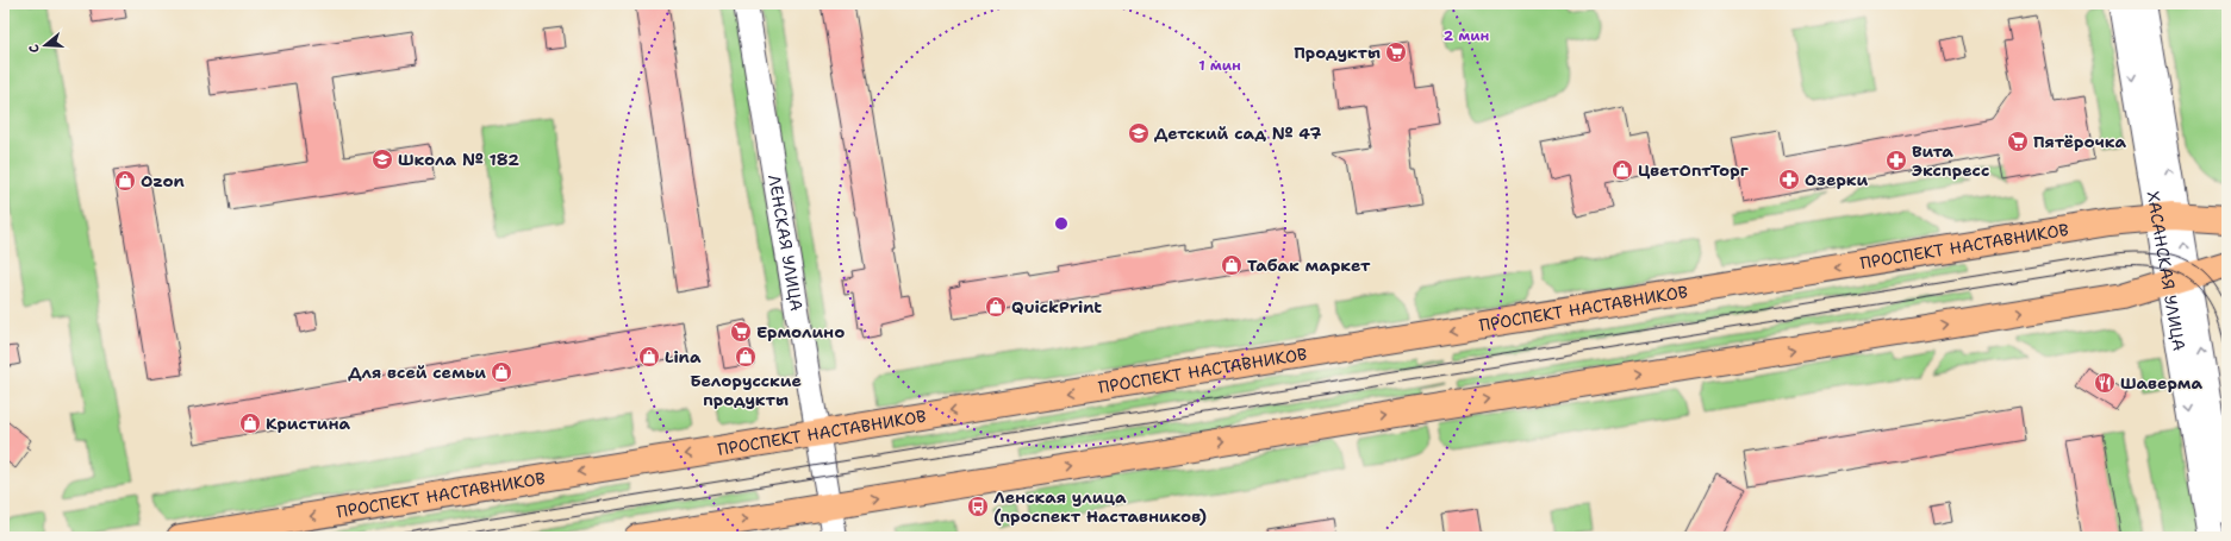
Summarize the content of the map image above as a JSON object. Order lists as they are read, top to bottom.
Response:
{
  "streets": {
    "main road": ["ПРОСПЕКТ НАСТАВНИКОВ"],
    "street": ["ЛЕНСКАЯ УЛИЦА", "ХАСАНСКАЯ УЛИЦА"]
  },
  "crossings": [
    ["ЛЕНСКАЯ УЛИЦА", "ПРОСПЕКТ НАСТАВНИКОВ"],
    ["ПРОСПЕКТ НАСТАВНИКОВ", "ХАСАНСКАЯ УЛИЦА"]
  ],
  "places": {
    "supermarket": ["Продукты", "Пятёрочка", "Ермолино"],
    "school or university": ["Детский сад № 47", "Школа № 182"],
    "pharmacy": ["Вита Экспресс", "Озерки"],
    "shop": [
      "ЦветОптТорг",
      "Ozon",
      "Табак маркет",
      "QuickPrint",
      "Lina",
      "Белорусские продукты",
      "Для всей семьи",
      "Кристина"
    ],
    "restaurant": ["Шаверма"],
    "bus stop": ["Ленская улица (проспект Наставников)"]
  },
  "north": "left",
  "rings": ["2 мин", "1 мин"]
}
